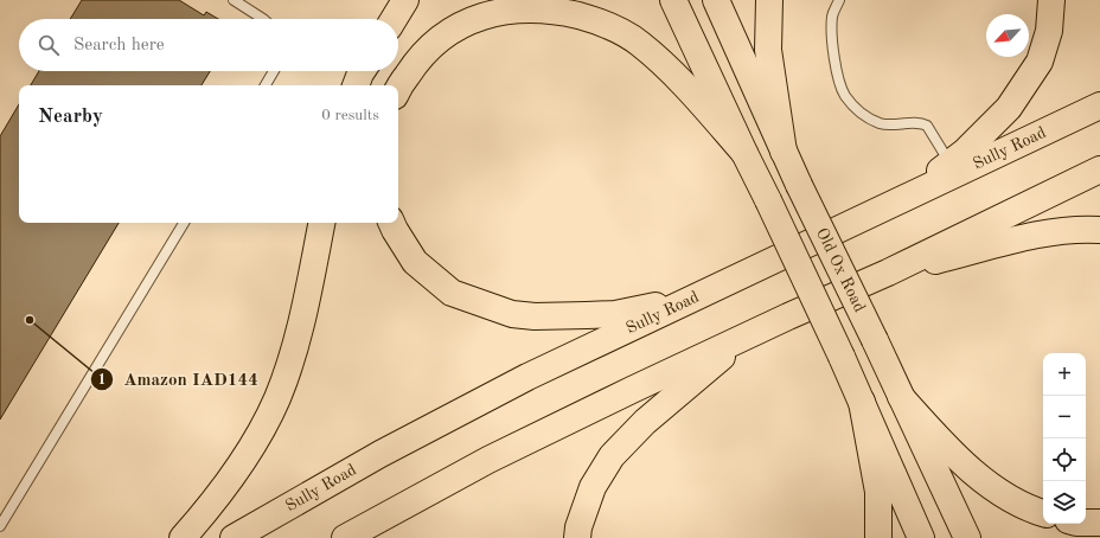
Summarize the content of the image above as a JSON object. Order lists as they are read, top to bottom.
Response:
{
  "streets": {
    "main road": ["Sully Road", "Old Ox Road"]
  },
  "places": ["Amazon IAD144"],
  "north": "bottom left",
  "page": {
    "search": "Search here",
    "heading": ["Nearby", "0 results"],
    "map_buttons": ["+", "−"]
  }
}
